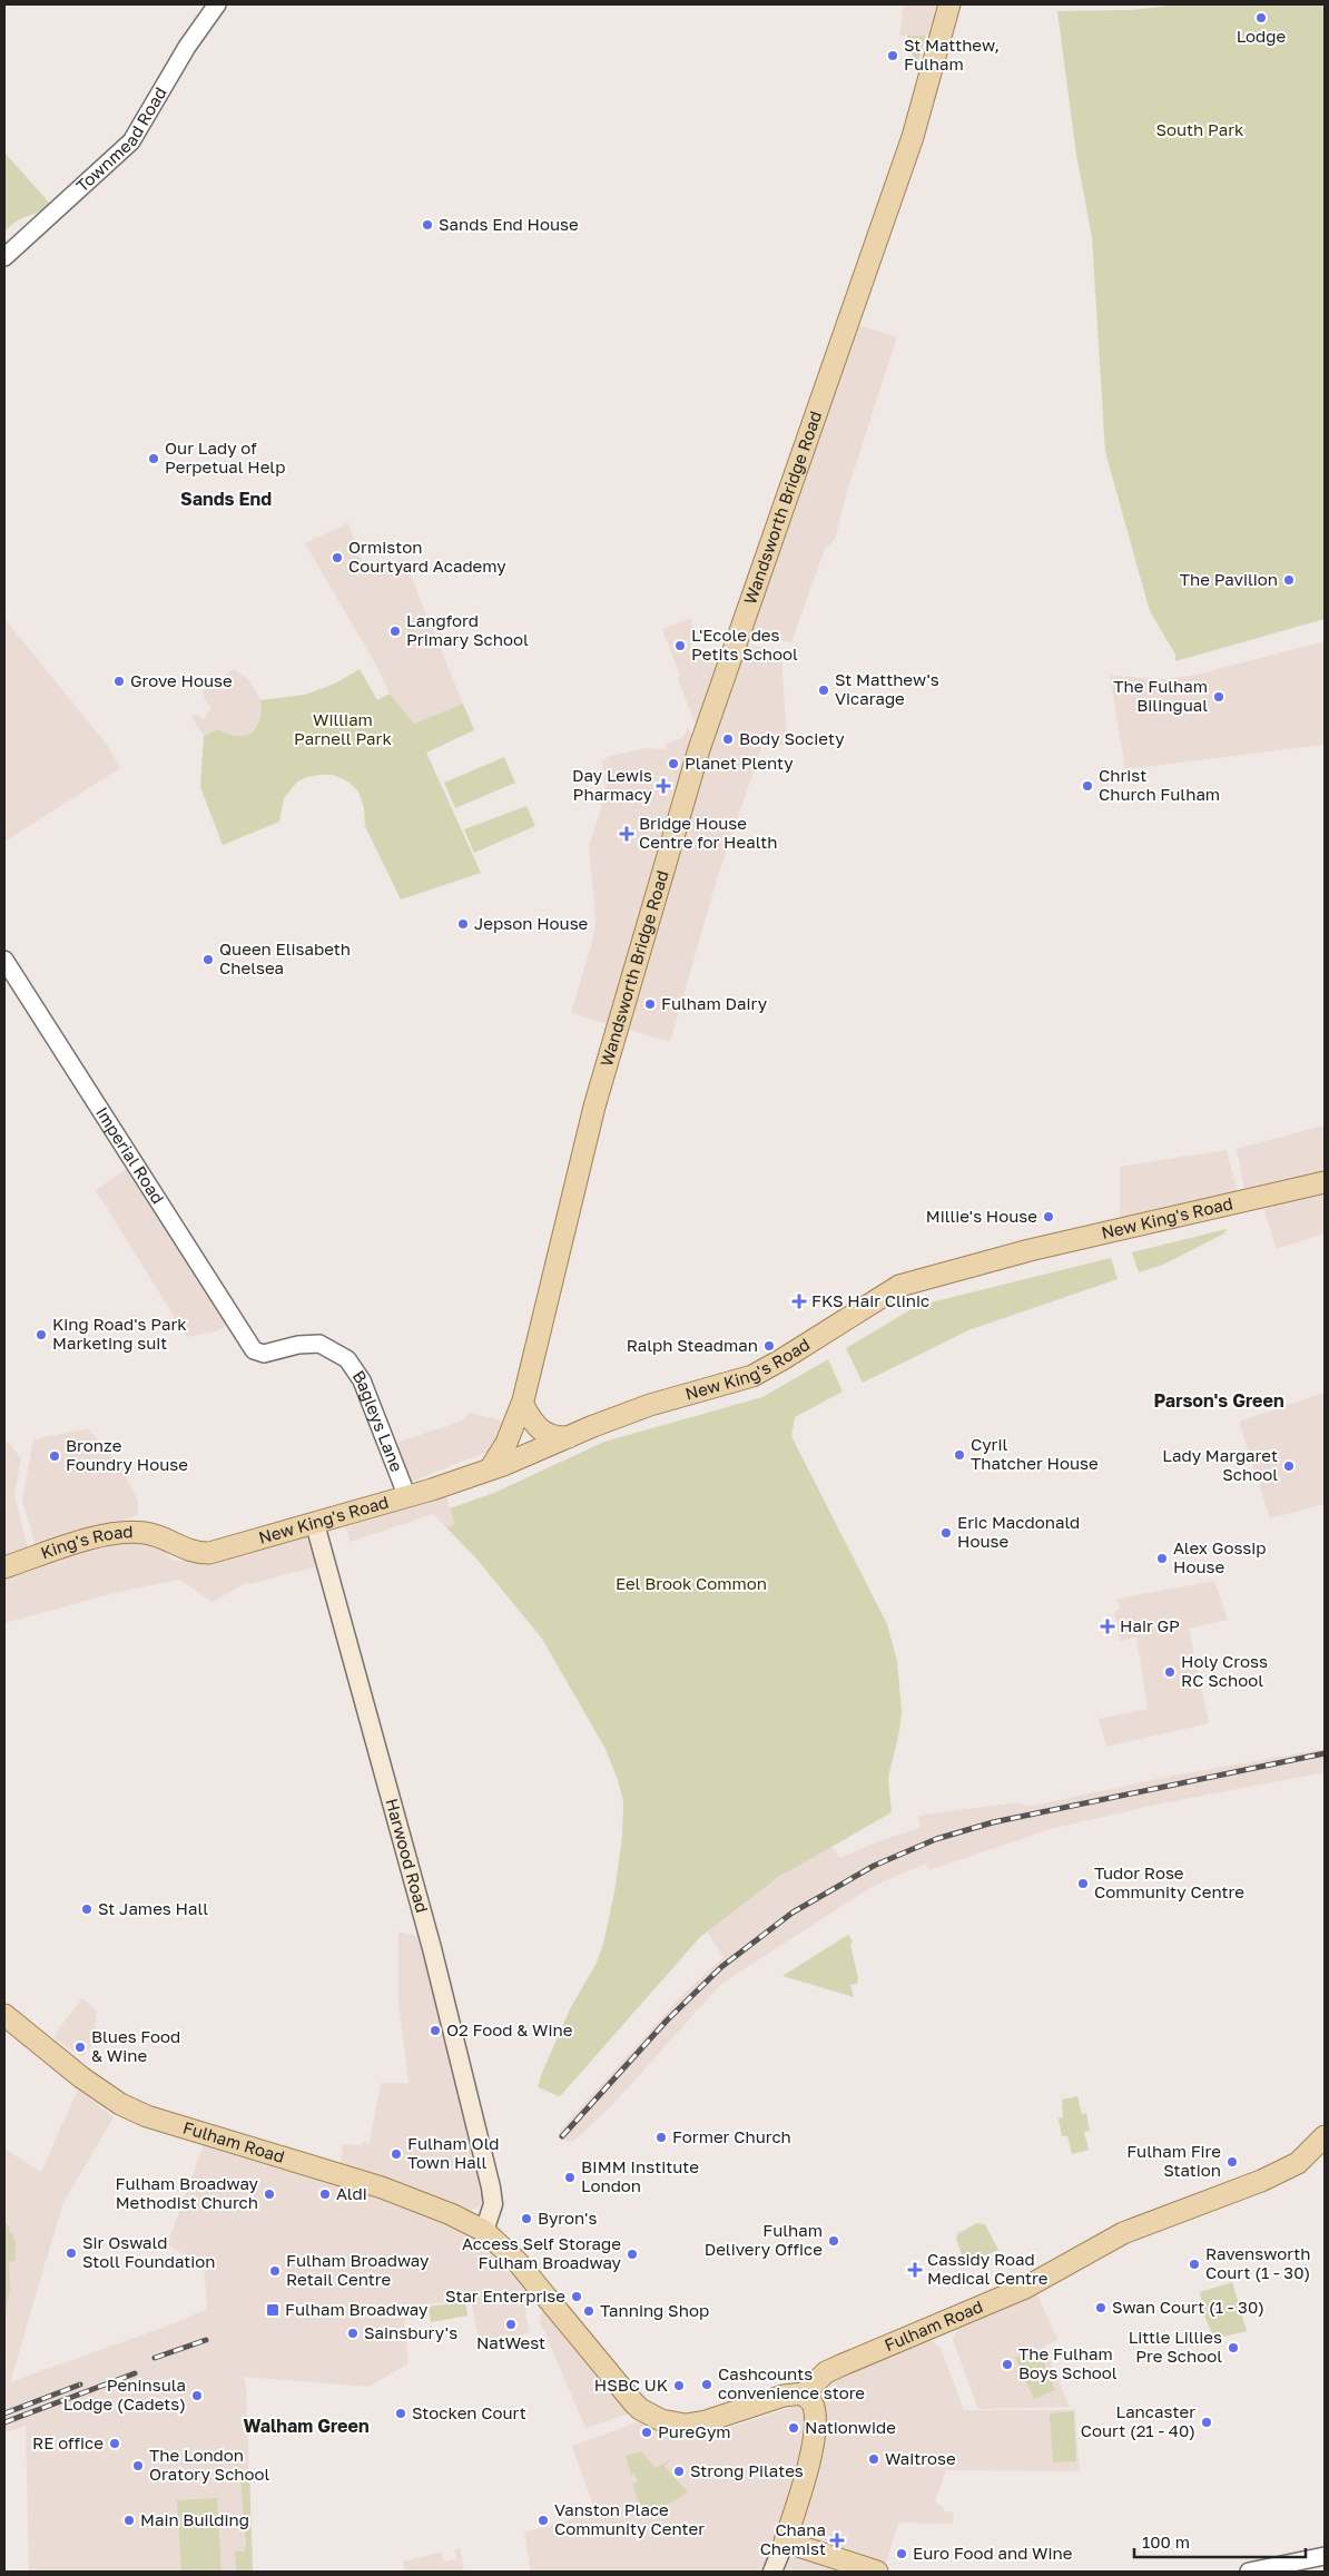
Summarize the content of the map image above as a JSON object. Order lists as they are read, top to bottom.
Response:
{
  "streets": {
    "main road": [
      "Wandsworth Bridge Road",
      "New King's Road",
      "King's Road",
      "Harwood Road",
      "Fulham Road"
    ],
    "street": ["Townmead Road", "Imperial Road", "Bagleys Lane"]
  },
  "crossings": [
    ["Imperial Road", "Bagleys Lane"],
    ["New King's Road", "Bagleys Lane"],
    ["New King's Road", "King's Road"],
    ["New King's Road", "Harwood Road"],
    ["Harwood Road", "Fulham Road"]
  ],
  "districts": ["Sands End", "Parson's Green", "Walham Green"],
  "parks": ["South Park", "William Parnell Park", "Eel Brook Common"],
  "places": {
    "other": [
      "Lodge",
      "St Matthew, Fulham",
      "Sands End House",
      "Our Lady of Perpetual Help",
      "Ormiston Courtyard Academy",
      "The Pavilion",
      "Langford Primary School",
      "L'Ecole des Petits School",
      "Grove House",
      "St Matthew's Vicarage",
      "The Fulham Bilingual",
      "Body Society",
      "Planet Plenty",
      "Christ Church Fulham",
      "Jepson House",
      "Queen Elisabeth Chelsea",
      "Fulham Dairy",
      "Millie's House",
      "King Road's Park Marketing suit",
      "Ralph Steadman",
      "Cyril Thatcher House",
      "Bronze Foundry House",
      "Lady Margaret School",
      "Eric Macdonald House",
      "Alex Gossip House",
      "Holy Cross RC School",
      "Tudor Rose Community Centre",
      "St James Hall",
      "O2 Food & Wine",
      "Blues Food & Wine",
      "Former Church",
      "Fulham Old Town Hall",
      "Fulham Fire Station",
      "BIMM Institute London",
      "Fulham Broadway Methodist Church",
      "Aldi",
      "Byron's",
      "Fulham Delivery Office",
      "Sir Oswald Stoll Foundation",
      "Access Self Storage Fulham Broadway",
      "Ravensworth Court (1 - 30)",
      "Fulham Broadway Retail Centre",
      "Star Enterprise",
      "Swan Court (1 - 30)",
      "Tanning Shop",
      "NatWest",
      "Sainsbury's",
      "Little Lillies Pre School",
      "The Fulham Boys School",
      "Cashcounts convenience store",
      "HSBC UK",
      "Peninsula Lodge (Cadets)",
      "Stocken Court",
      "Lancaster Court (21 - 40)",
      "Nationwide",
      "PureGym",
      "RE office",
      "Waitrose",
      "The London Oratory School",
      "Strong Pilates",
      "Main Building",
      "Vanston Place Community Center",
      "Euro Food and Wine"
    ],
    "health": [
      "Day Lewis Pharmacy",
      "Bridge House Centre for Health",
      "FKS Hair Clinic",
      "Hair GP",
      "Cassidy Road Medical Centre",
      "Chana Chemist"
    ],
    "transit": ["Fulham Broadway"]
  },
  "scale_bar": "100 m"
}
